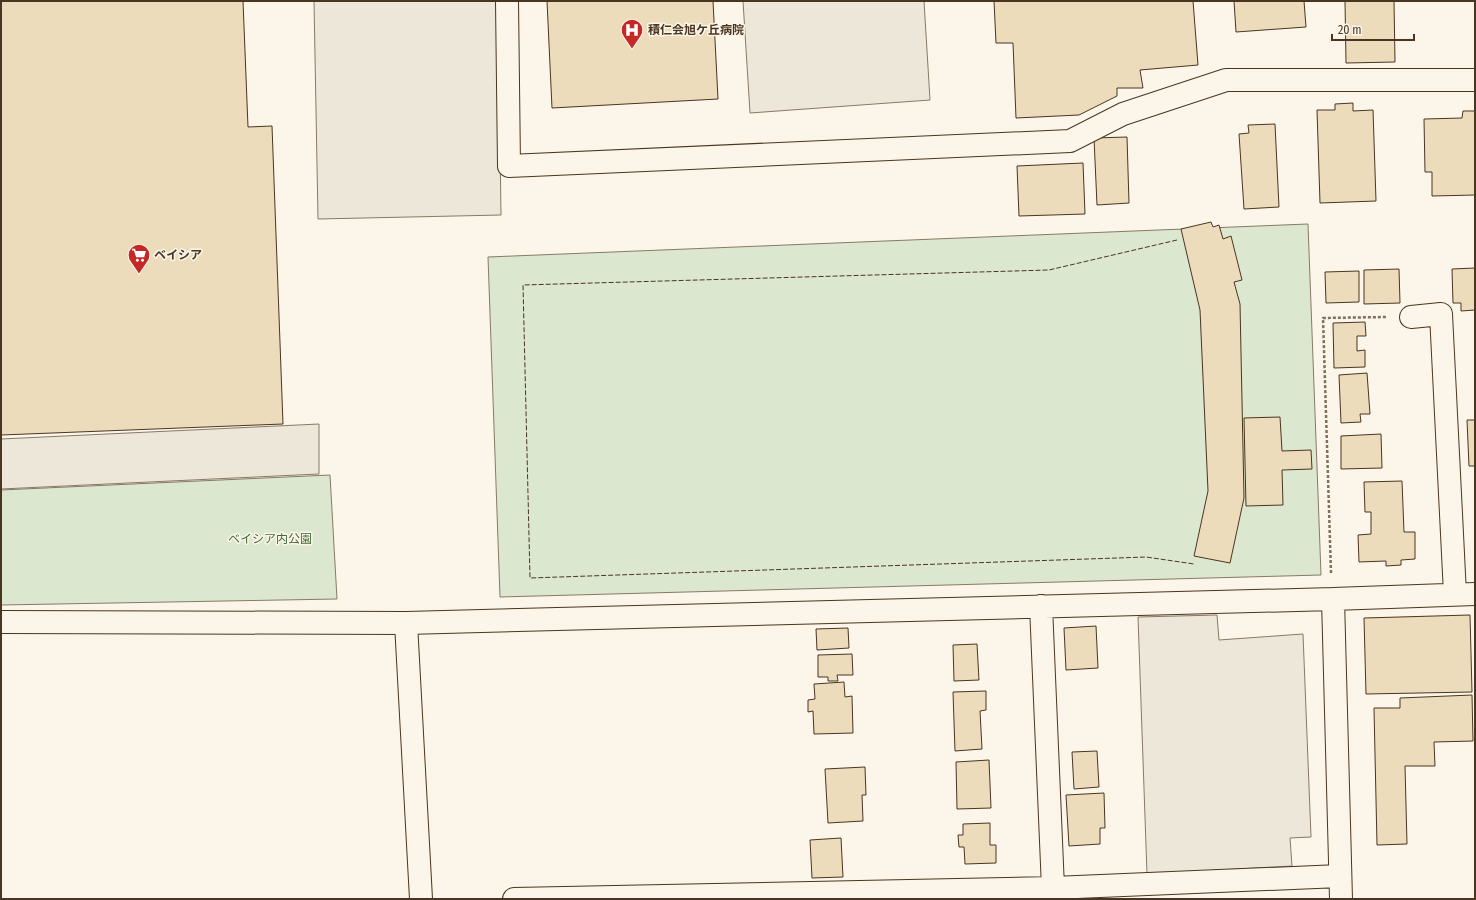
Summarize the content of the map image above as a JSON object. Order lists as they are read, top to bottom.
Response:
{
  "parks": ["ベイシア内公園"],
  "places": {
    "hospital": ["積仁会旭ケ丘病院"],
    "supermarket": ["ベイシア"]
  },
  "scale_bar": "20 m"
}
